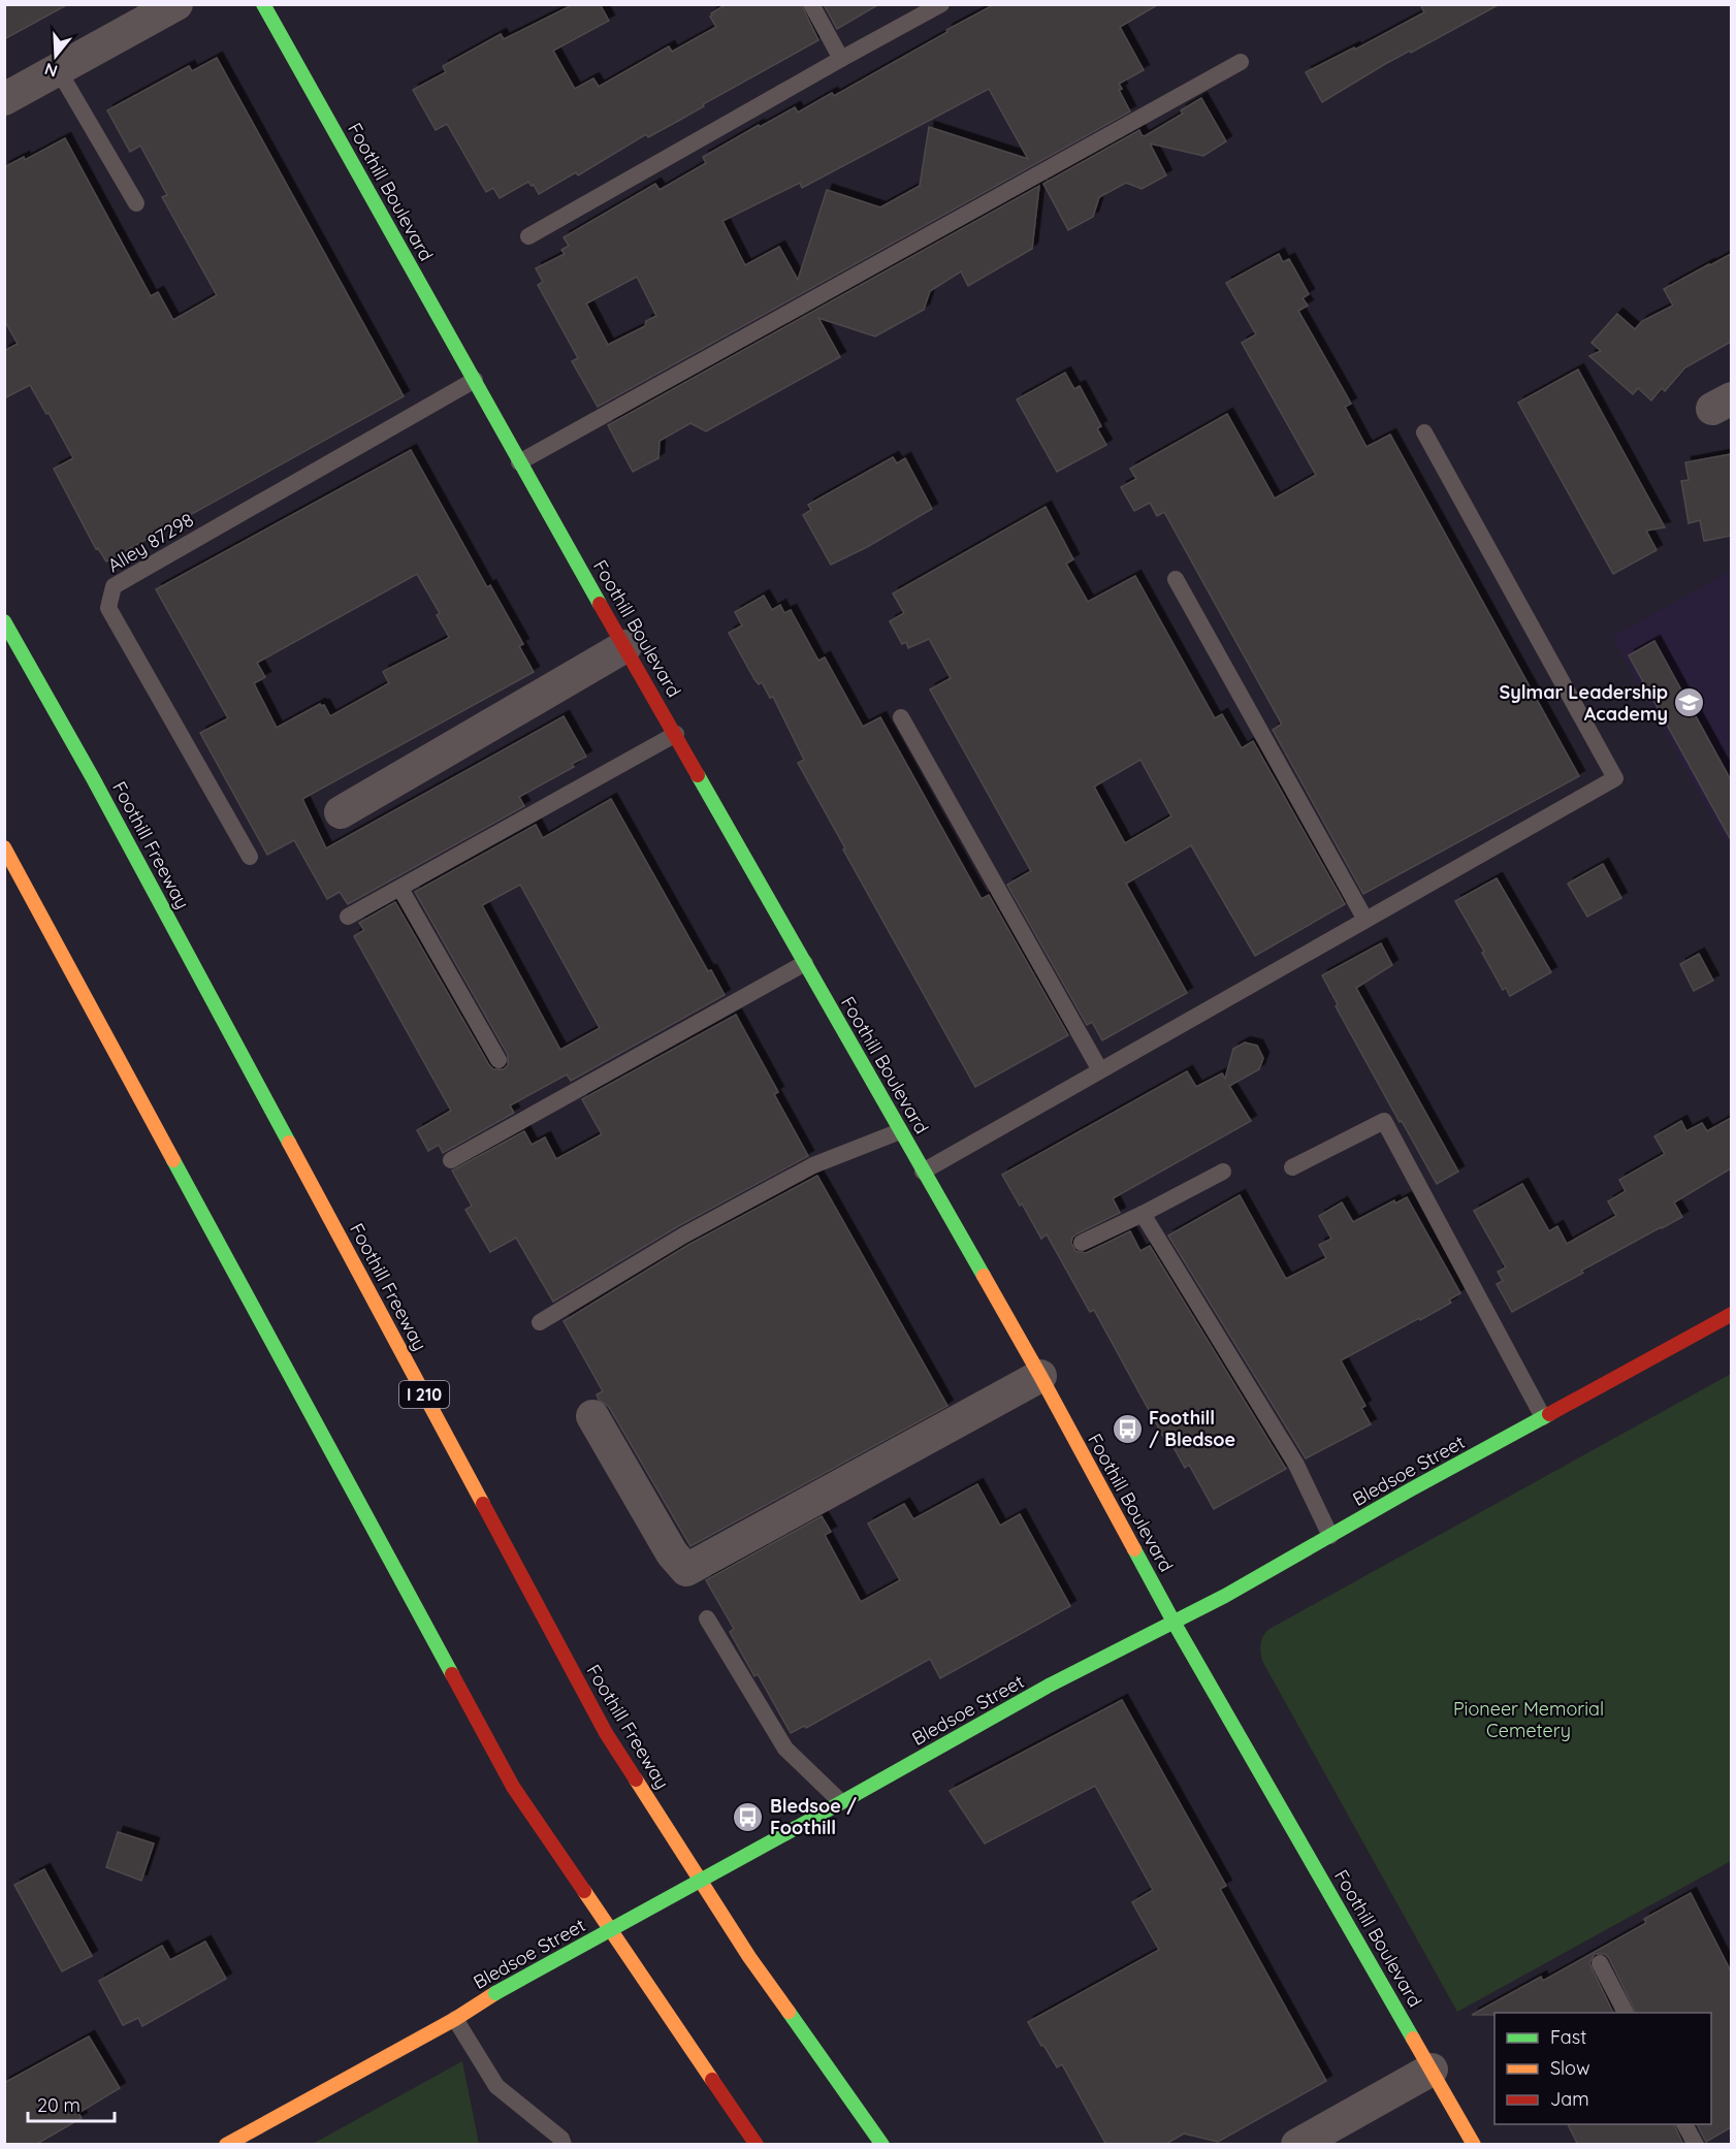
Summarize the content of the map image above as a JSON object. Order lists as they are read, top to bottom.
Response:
{
  "streets": {
    "main road": [
      "Foothill Boulevard",
      "Foothill Freeway",
      "I 210",
      "Bledsoe Street"
    ],
    "lane": ["Alley 87298"]
  },
  "crossings": [
    ["Foothill Boulevard", "Alley 87298"],
    ["Foothill Boulevard", "Bledsoe Street"]
  ],
  "parks": ["Pioneer Memorial Cemetery"],
  "places": {
    "school or university": ["Sylmar Leadership Academy"],
    "bus stop": ["Foothill / Bledsoe", "Bledsoe / Foothill"]
  },
  "legend": ["Fast", "Slow", "Jam"],
  "scale_bar": "20 m",
  "north": "bottom"
}
